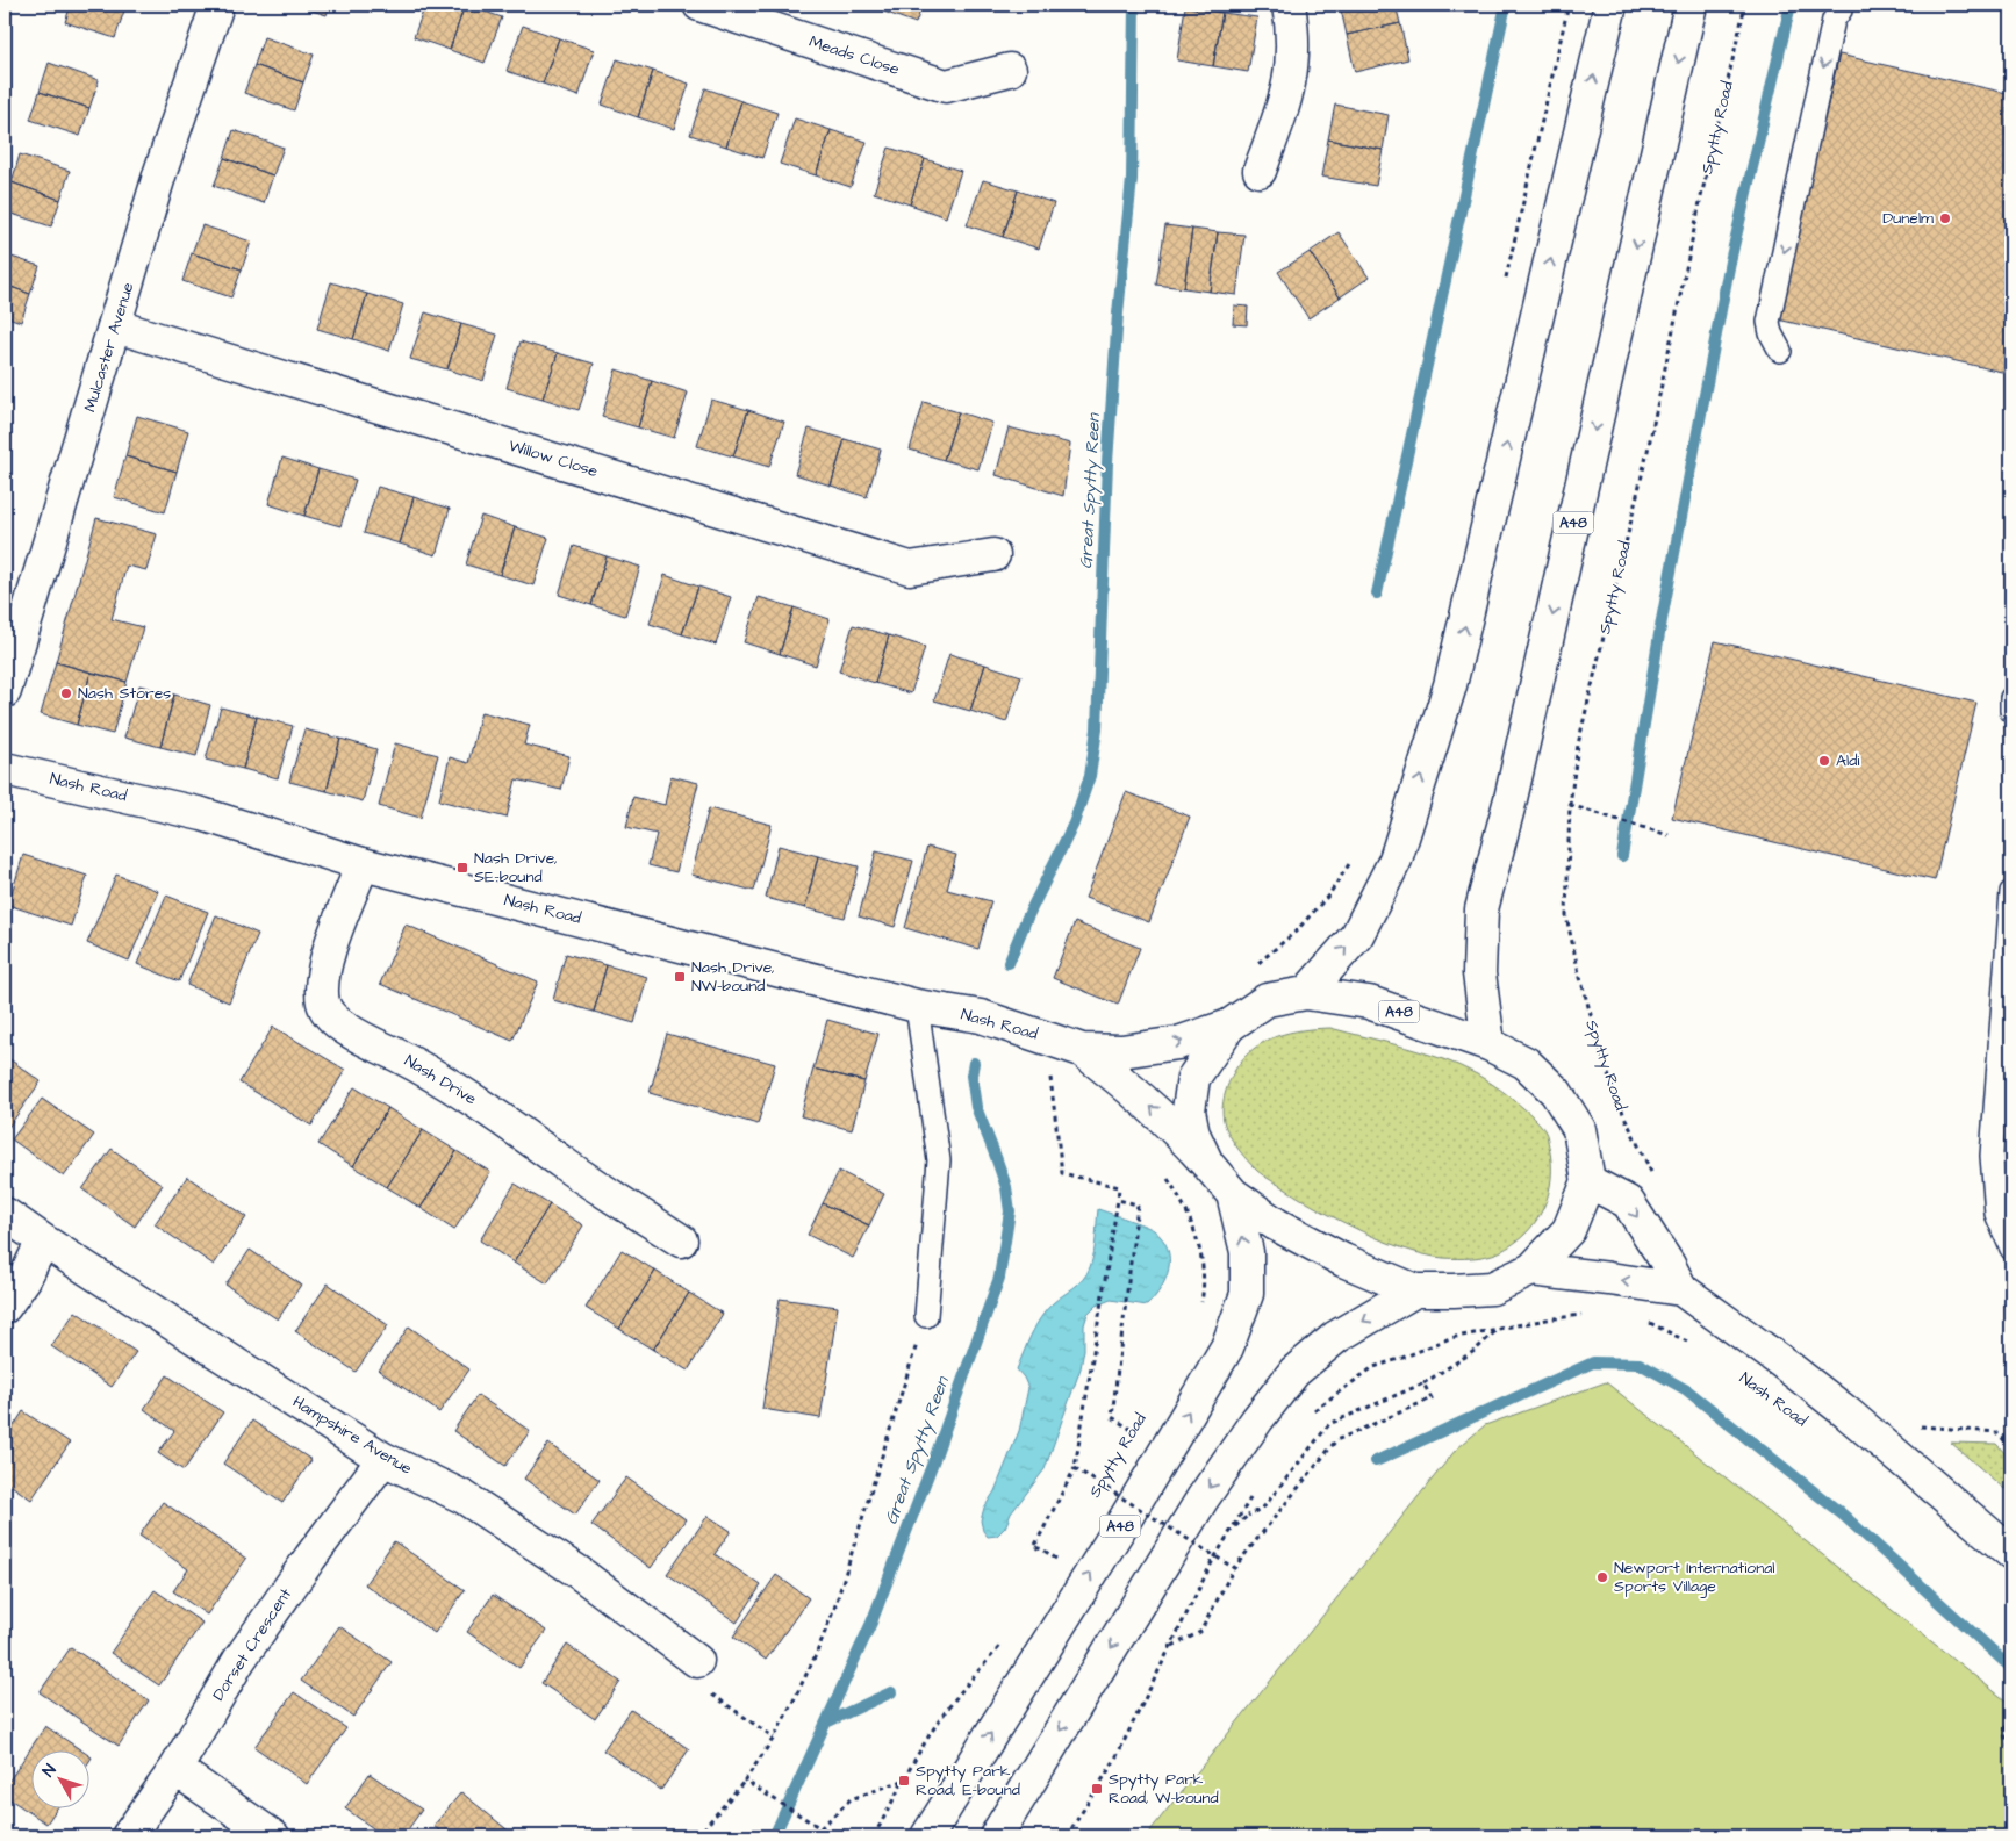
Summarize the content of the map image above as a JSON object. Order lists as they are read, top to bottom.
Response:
{
  "streets": {
    "street": [
      "Meads Close",
      "Mulcaster Avenue",
      "Willow Close",
      "A48",
      "Nash Road",
      "Nash Drive",
      "Hampshire Avenue",
      "Dorset Crescent"
    ],
    "path": ["Spytty Road"]
  },
  "crossings": [
    ["Mulcaster Avenue", "Willow Close"],
    ["A48", "Nash Road"],
    ["Nash Road", "Nash Drive"],
    ["Hampshire Avenue", "Dorset Crescent"]
  ],
  "water": ["Great Spytty Reen"],
  "places": {
    "other": [
      "Dunelm",
      "Nash Stores",
      "Aldi",
      "Newport International Sports Village"
    ],
    "transit": [
      "Nash Drive, SE-bound",
      "Nash Drive, NW-bound",
      "Spytty Park Road, E-bound",
      "Spytty Park Road, W-bound"
    ]
  },
  "north": "top left"
}
